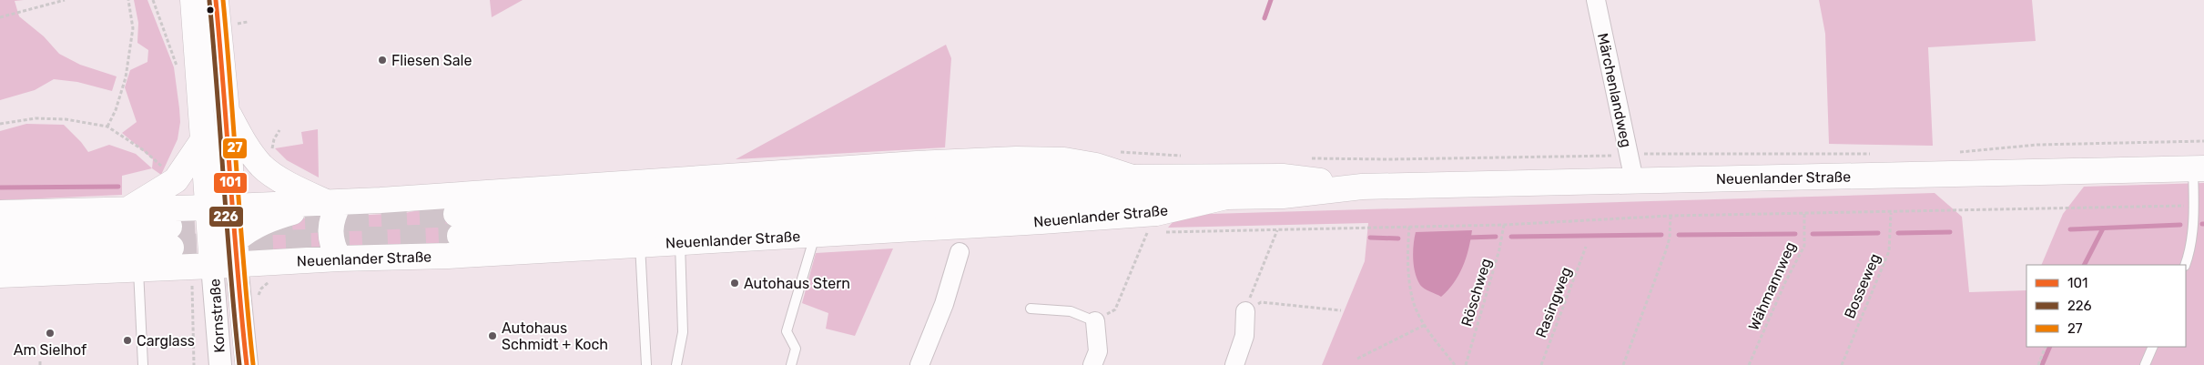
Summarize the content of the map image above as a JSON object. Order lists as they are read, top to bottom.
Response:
{
  "streets": {
    "main road": ["Neuenlander Straße"],
    "street": ["Märchenlandweg", "Kornstraße"],
    "path": [
      "Wähmannweg",
      "Bosseweg",
      "Röschweg",
      "Rasingweg"
    ]
  },
  "crossings": [
    ["Märchenlandweg", "Neuenlander Straße"],
    ["Neuenlander Straße", "Kornstraße"]
  ],
  "places": [
    "Fliesen Sale",
    "Autohaus Stern",
    "Am Sielhof",
    "Autohaus Schmidt + Koch",
    "Carglass"
  ],
  "lines": ["transit line 101", "transit line 27", "transit line 226"],
  "legend": ["101", "226", "27"]
}
